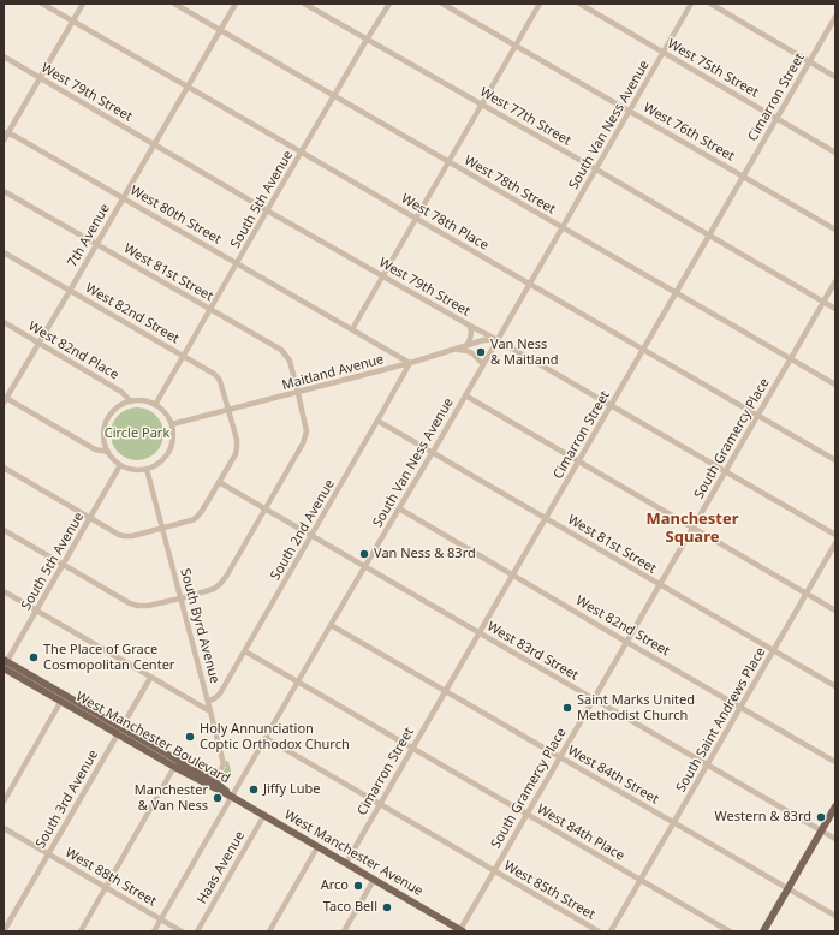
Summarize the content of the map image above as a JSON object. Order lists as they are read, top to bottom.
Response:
{
  "streets": {
    "main road": ["West Manchester Boulevard", "West Manchester Avenue"],
    "street": [
      "West 75th Street",
      "West 79th Street",
      "Cimarron Street",
      "West 77th Street",
      "South Van Ness Avenue",
      "West 76th Street",
      "West 78th Street",
      "South 5th Avenue",
      "West 80th Street",
      "West 78th Place",
      "7th Avenue",
      "West 81st Street",
      "West 82nd Street",
      "West 82nd Place",
      "Maitland Avenue",
      "South Gramercy Place",
      "South 2nd Avenue",
      "South Byrd Avenue",
      "West 83rd Street",
      "South Saint Andrews Place",
      "West 84th Street",
      "South 3rd Avenue",
      "West 84th Place",
      "Haas Avenue",
      "West 88th Street",
      "West 85th Street"
    ]
  },
  "crossings": [
    ["West 75th Street", "Cimarron Street"],
    ["West 75th Street", "South Van Ness Avenue"],
    ["West 79th Street", "Cimarron Street"],
    ["West 79th Street", "South Van Ness Avenue"],
    ["West 79th Street", "South 5th Avenue"],
    ["West 79th Street", "7th Avenue"],
    ["West 79th Street", "Maitland Avenue"],
    ["West 79th Street", "South Gramercy Place"],
    ["Cimarron Street", "West 77th Street"],
    ["Cimarron Street", "West 76th Street"],
    ["Cimarron Street", "West 78th Street"],
    ["Cimarron Street", "West 78th Place"],
    ["Cimarron Street", "West 81st Street"],
    ["Cimarron Street", "West 82nd Street"],
    ["Cimarron Street", "West 83rd Street"],
    ["Cimarron Street", "West 84th Street"],
    ["Cimarron Street", "West 84th Place"],
    ["Cimarron Street", "West Manchester Avenue"],
    ["Cimarron Street", "West 85th Street"],
    ["West 77th Street", "South Van Ness Avenue"],
    ["West 77th Street", "South 5th Avenue"],
    ["West 77th Street", "South Gramercy Place"],
    ["South Van Ness Avenue", "West 76th Street"],
    ["South Van Ness Avenue", "West 78th Street"],
    ["South Van Ness Avenue", "West 78th Place"],
    ["South Van Ness Avenue", "West 81st Street"],
    ["South Van Ness Avenue", "West 82nd Street"],
    ["South Van Ness Avenue", "Maitland Avenue"],
    ["South Van Ness Avenue", "West 83rd Street"],
    ["South Van Ness Avenue", "West Manchester Boulevard"],
    ["South Van Ness Avenue", "West 84th Street"],
    ["South Van Ness Avenue", "West 84th Place"],
    ["South Van Ness Avenue", "West Manchester Avenue"],
    ["South Van Ness Avenue", "West 88th Street"],
    ["South Van Ness Avenue", "West 85th Street"],
    ["West 78th Street", "South 5th Avenue"],
    ["West 78th Street", "7th Avenue"],
    ["West 78th Street", "South Gramercy Place"],
    ["South 5th Avenue", "West 80th Street"],
    ["South 5th Avenue", "West 78th Place"],
    ["South 5th Avenue", "West 81st Street"],
    ["South 5th Avenue", "West 82nd Street"],
    ["South 5th Avenue", "West 82nd Place"],
    ["South 5th Avenue", "Maitland Avenue"],
    ["South 5th Avenue", "South Byrd Avenue"],
    ["South 5th Avenue", "West Manchester Boulevard"],
    ["West 80th Street", "7th Avenue"],
    ["West 80th Street", "Maitland Avenue"],
    ["West 80th Street", "South 2nd Avenue"],
    ["West 78th Place", "7th Avenue"],
    ["West 78th Place", "South Gramercy Place"],
    ["7th Avenue", "West 81st Street"],
    ["7th Avenue", "West 82nd Street"],
    ["7th Avenue", "West 82nd Place"],
    ["West 81st Street", "Maitland Avenue"],
    ["West 81st Street", "South Gramercy Place"],
    ["West 81st Street", "South 2nd Avenue"],
    ["West 81st Street", "South Saint Andrews Place"],
    ["West 82nd Street", "Maitland Avenue"],
    ["West 82nd Street", "South Gramercy Place"],
    ["West 82nd Street", "South Byrd Avenue"],
    ["West 82nd Street", "West 83rd Street"],
    ["West 82nd Street", "South Saint Andrews Place"],
    ["West 82nd Place", "Maitland Avenue"],
    ["West 82nd Place", "South Byrd Avenue"],
    ["Maitland Avenue", "South 2nd Avenue"],
    ["Maitland Avenue", "South Byrd Avenue"],
    ["South Gramercy Place", "West 83rd Street"],
    ["South Gramercy Place", "West 84th Street"],
    ["South Gramercy Place", "West 84th Place"],
    ["South Gramercy Place", "West Manchester Avenue"],
    ["South Gramercy Place", "West 85th Street"],
    ["South 2nd Avenue", "South Byrd Avenue"],
    ["South 2nd Avenue", "West 83rd Street"],
    ["South 2nd Avenue", "West 84th Place"],
    ["South Byrd Avenue", "West Manchester Boulevard"],
    ["West 83rd Street", "South Saint Andrews Place"],
    ["South Saint Andrews Place", "West 84th Street"],
    ["South Saint Andrews Place", "West 84th Place"],
    ["West Manchester Boulevard", "South 3rd Avenue"],
    ["West Manchester Boulevard", "West Manchester Avenue"],
    ["South 3rd Avenue", "West 88th Street"],
    ["West Manchester Avenue", "Haas Avenue"]
  ],
  "districts": ["Manchester Square"],
  "parks": ["Circle Park"],
  "places": [
    "Van Ness & Maitland",
    "Van Ness & 83rd",
    "The Place of Grace Cosmopolitan Center",
    "Saint Marks United Methodist Church",
    "Holy Annunciation Coptic Orthodox Church",
    "Jiffy Lube",
    "Manchester & Van Ness",
    "Western & 83rd",
    "Arco",
    "Taco Bell"
  ]
}
